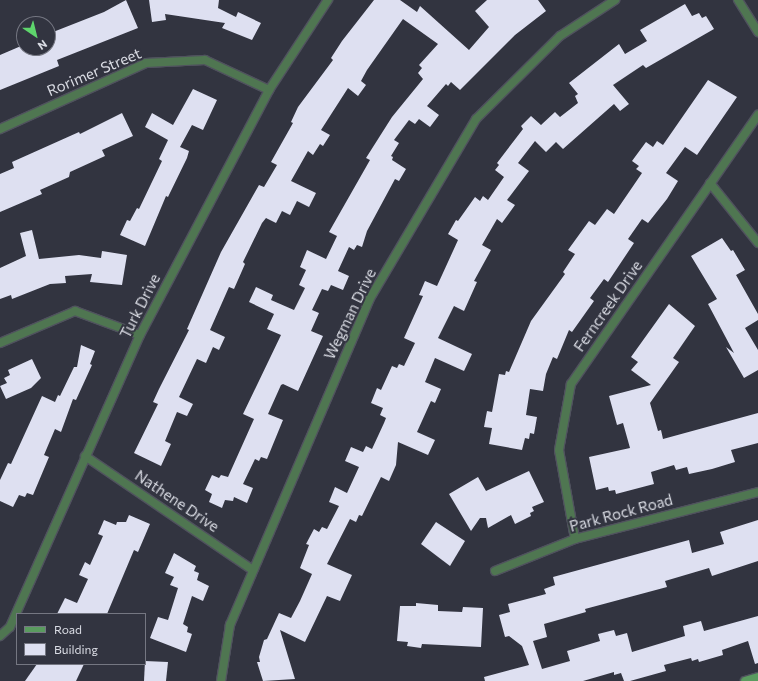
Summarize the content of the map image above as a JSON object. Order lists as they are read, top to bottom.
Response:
{
  "streets": {
    "street": [
      "Rorimer Street",
      "Turk Drive",
      "Ferncreek Drive",
      "Wegman Drive",
      "Nathene Drive",
      "Park Rock Road"
    ]
  },
  "crossings": [
    ["Rorimer Street", "Turk Drive"],
    ["Turk Drive", "Nathene Drive"],
    ["Ferncreek Drive", "Park Rock Road"],
    ["Wegman Drive", "Nathene Drive"]
  ],
  "legend": ["Road", "Building"],
  "north": "bottom right"
}
